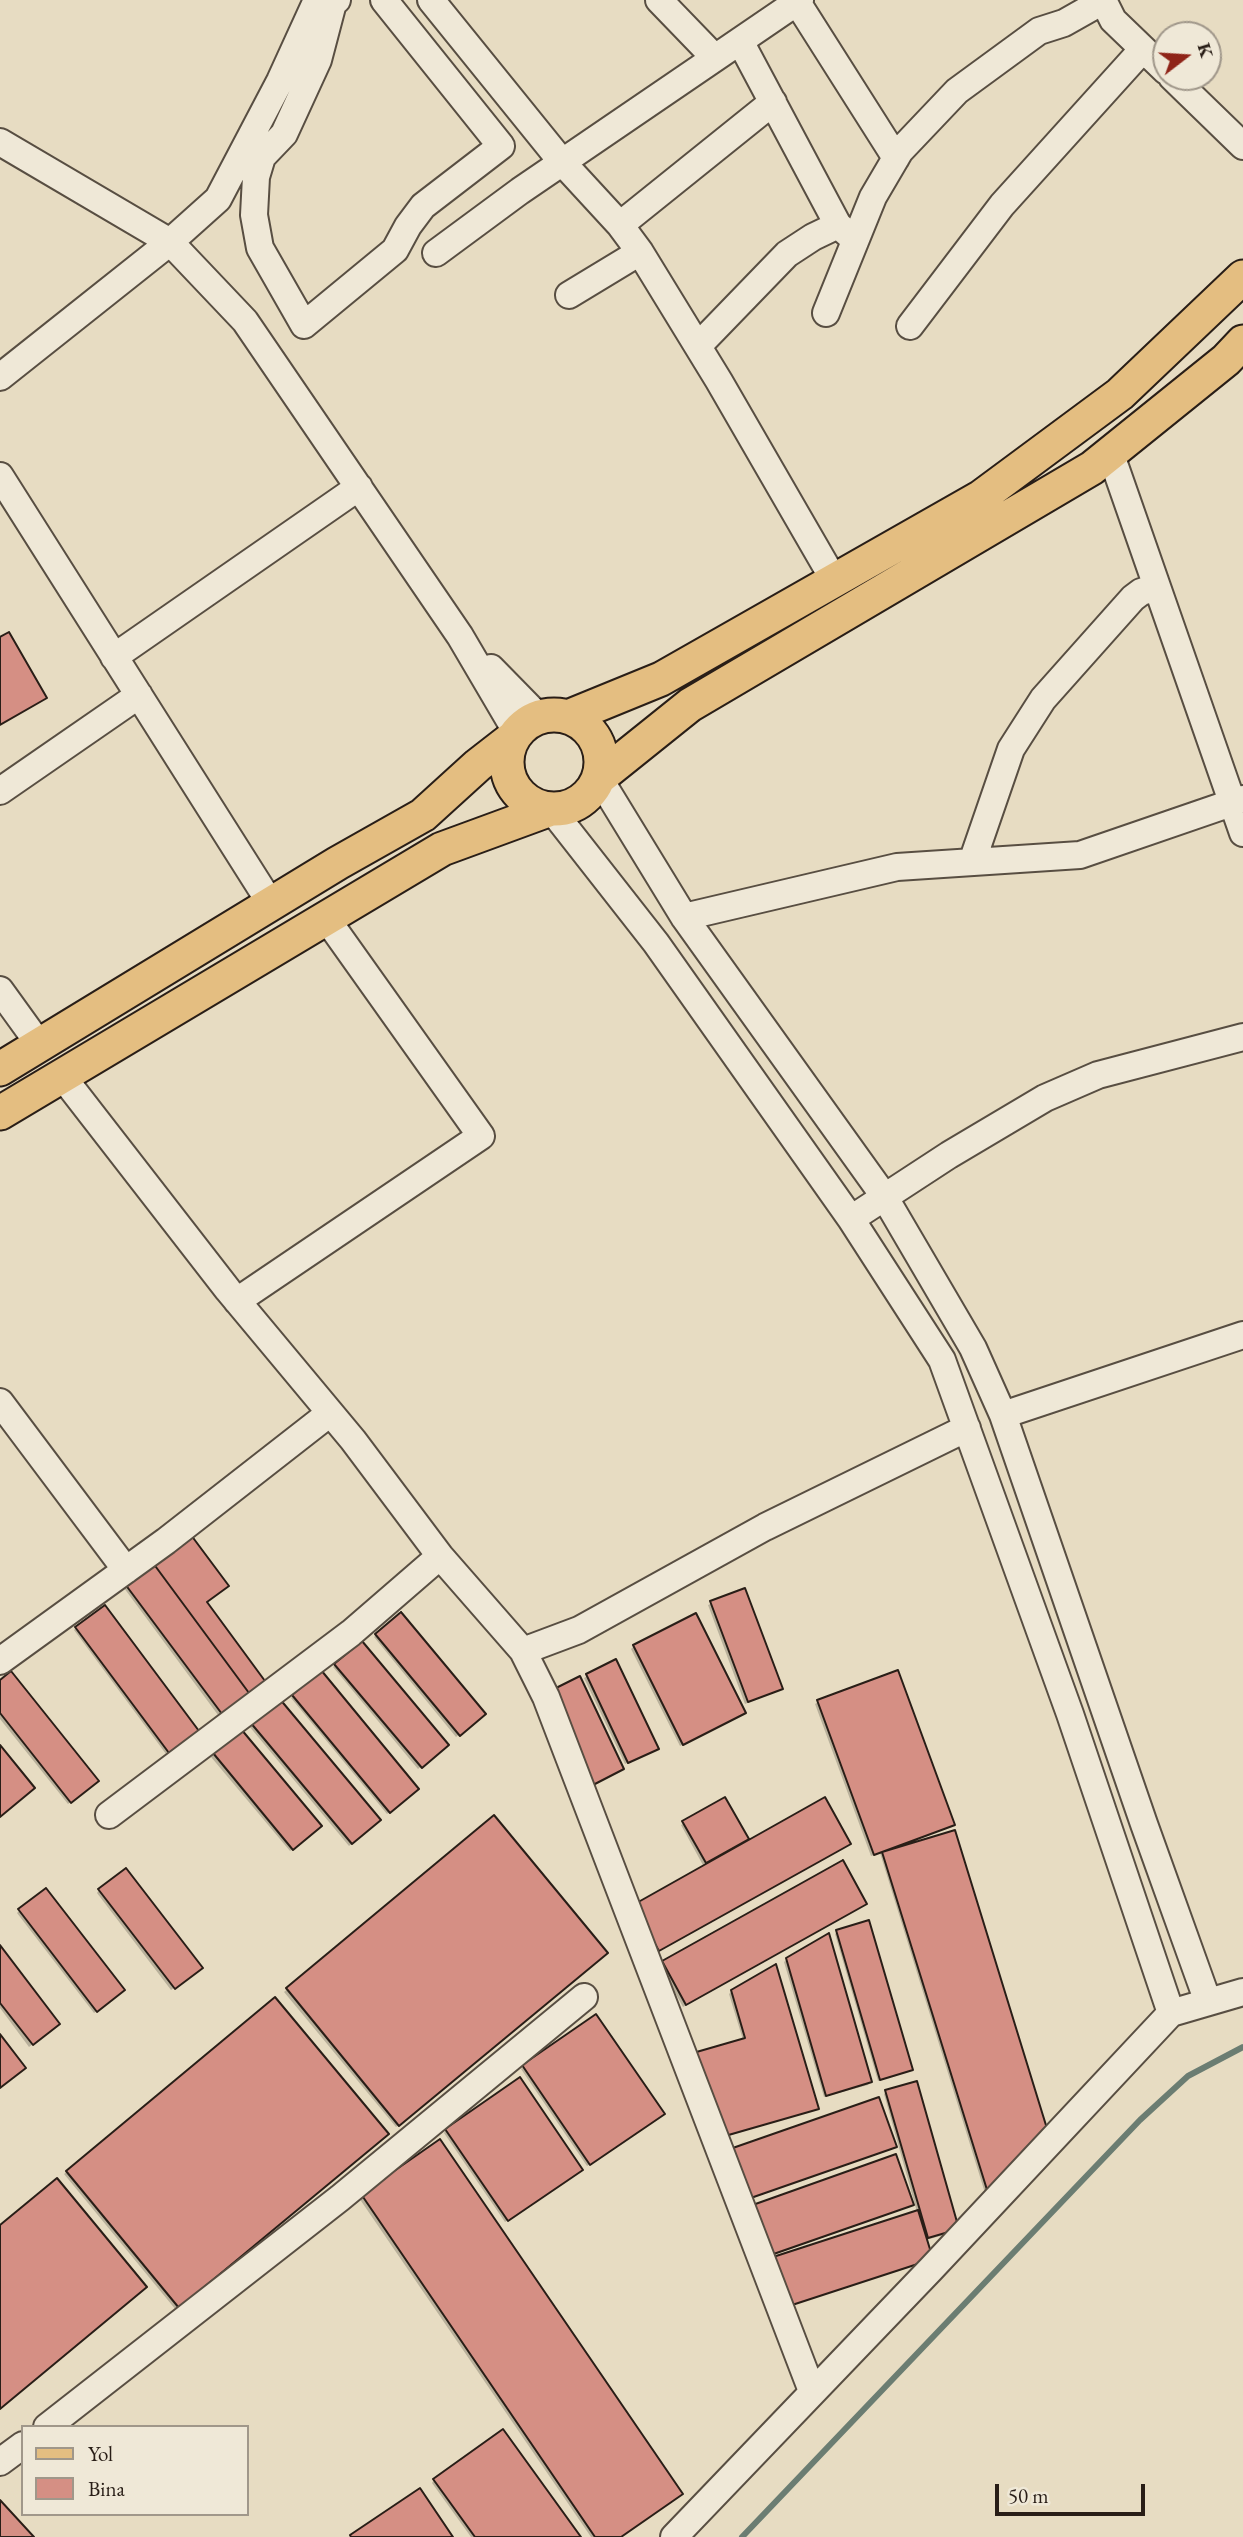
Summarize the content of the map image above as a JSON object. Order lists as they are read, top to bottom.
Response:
{
  "legend": ["Yol", "Bina"],
  "scale_bar": "50 m",
  "north": "right"
}
